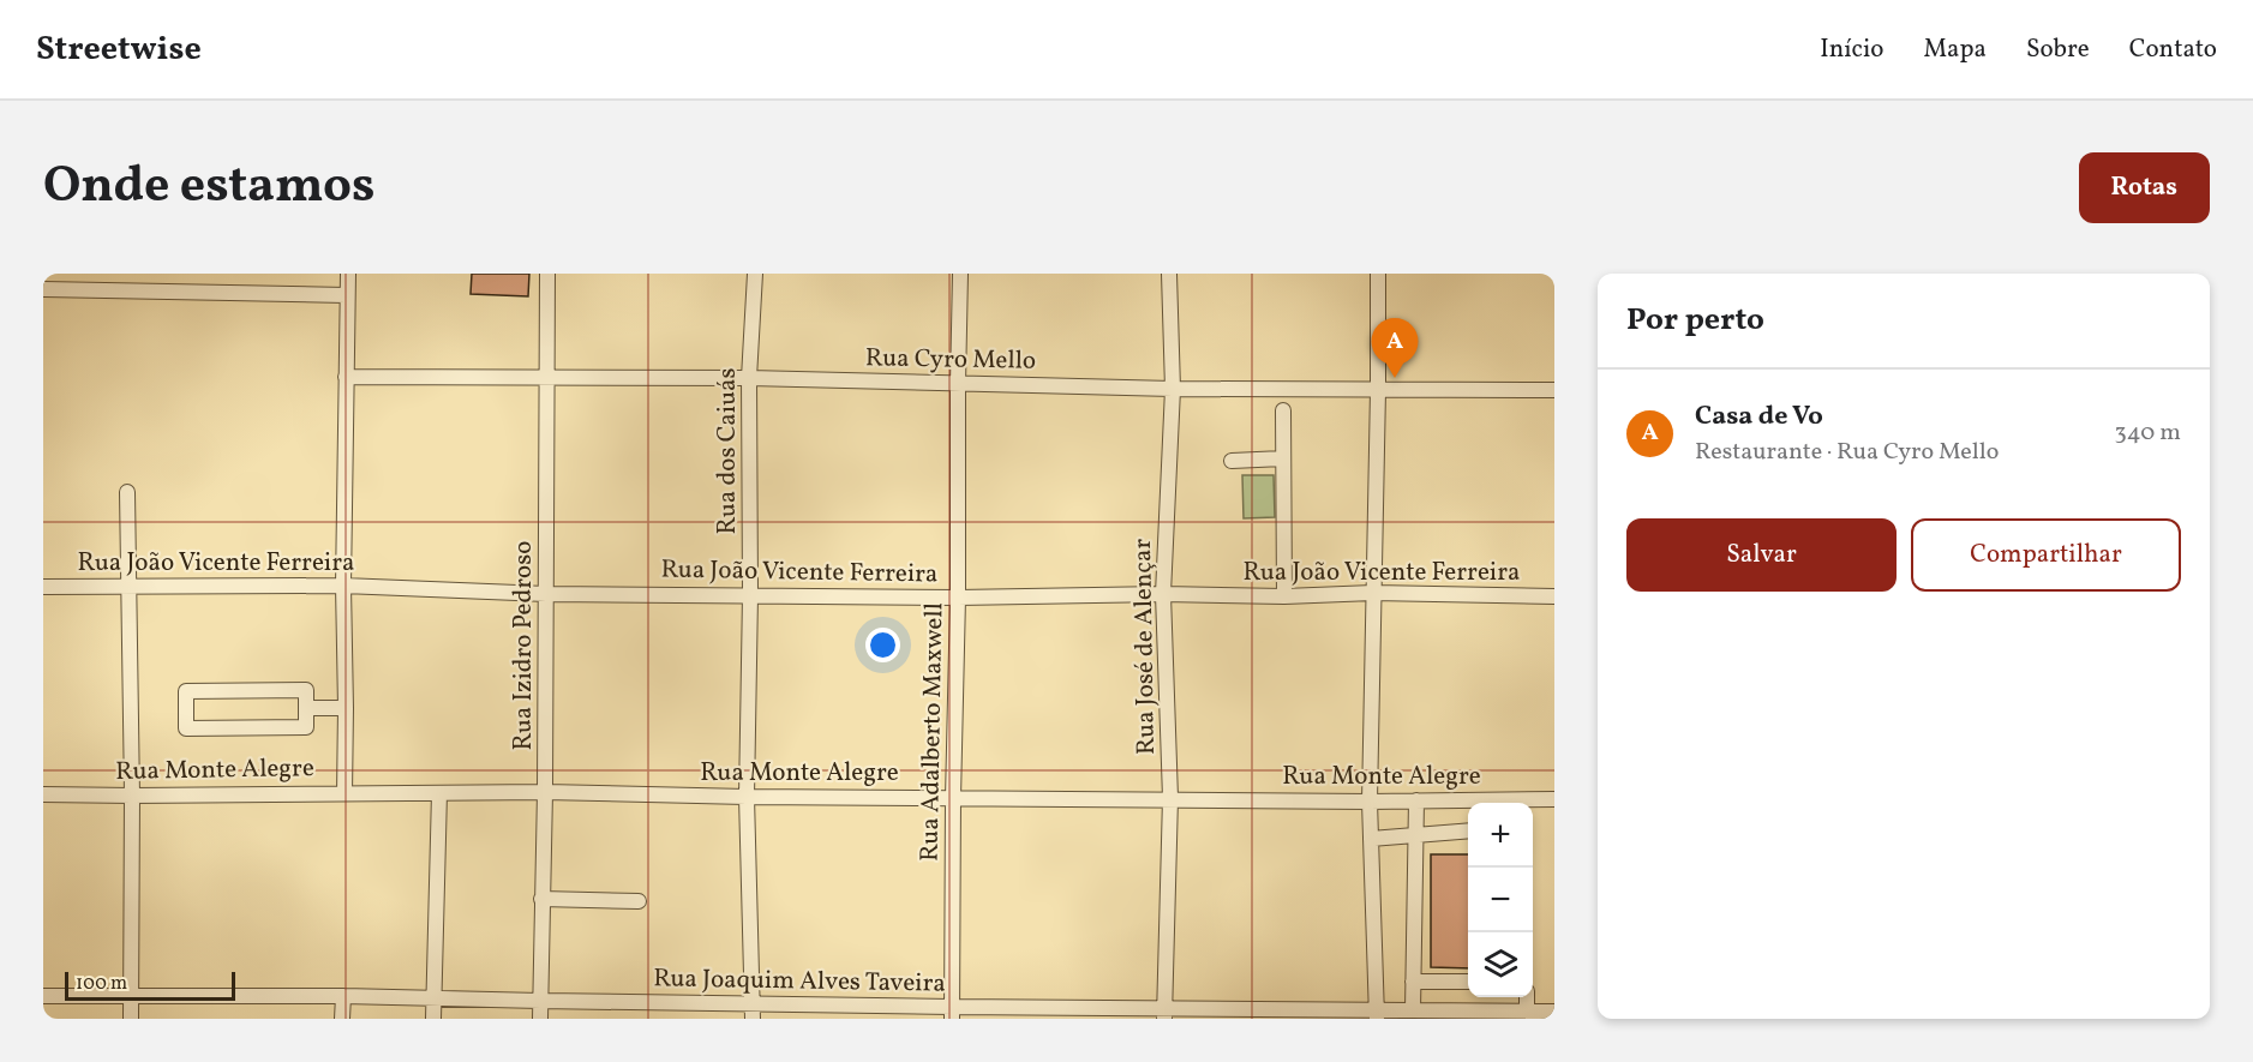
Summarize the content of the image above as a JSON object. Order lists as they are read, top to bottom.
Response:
{
  "streets": {
    "street": [
      "Rua Cyro Mello",
      "Rua dos Caiuás",
      "Rua João Vicente Ferreira",
      "Rua Izidro Pedroso",
      "Rua José de Alençar",
      "Rua Adalberto Maxwell",
      "Rua Monte Alegre",
      "Rua Joaquim Alves Taveira"
    ]
  },
  "crossings": [
    ["Rua Cyro Mello", "Rua dos Caiuás"],
    ["Rua Cyro Mello", "Rua Izidro Pedroso"],
    ["Rua Cyro Mello", "Rua José de Alençar"],
    ["Rua Cyro Mello", "Rua Adalberto Maxwell"],
    ["Rua dos Caiuás", "Rua João Vicente Ferreira"],
    ["Rua dos Caiuás", "Rua Monte Alegre"],
    ["Rua dos Caiuás", "Rua Joaquim Alves Taveira"],
    ["Rua João Vicente Ferreira", "Rua Izidro Pedroso"],
    ["Rua João Vicente Ferreira", "Rua José de Alençar"],
    ["Rua João Vicente Ferreira", "Rua Adalberto Maxwell"],
    ["Rua Izidro Pedroso", "Rua Monte Alegre"],
    ["Rua Izidro Pedroso", "Rua Joaquim Alves Taveira"],
    ["Rua José de Alençar", "Rua Monte Alegre"],
    ["Rua José de Alençar", "Rua Joaquim Alves Taveira"],
    ["Rua Adalberto Maxwell", "Rua Monte Alegre"],
    ["Rua Adalberto Maxwell", "Rua Joaquim Alves Taveira"]
  ],
  "scale_bar": "100 m",
  "page": {
    "header": "Streetwise",
    "nav": [
      "Início",
      "Mapa",
      "Sobre",
      "Contato"
    ],
    "title": "Onde estamos",
    "buttons": [
      "Rotas",
      ["Salvar", "Compartilhar"]
    ],
    "heading": "Por perto",
    "pins": "A",
    "list": [
      {
        "mark": "A",
        "name": "Casa de Vo",
        "note": "Restaurante · Rua Cyro Mello",
        "value": "340 m"
      }
    ],
    "map_buttons": ["+", "−"],
    "scale": "100 m"
  }
}
